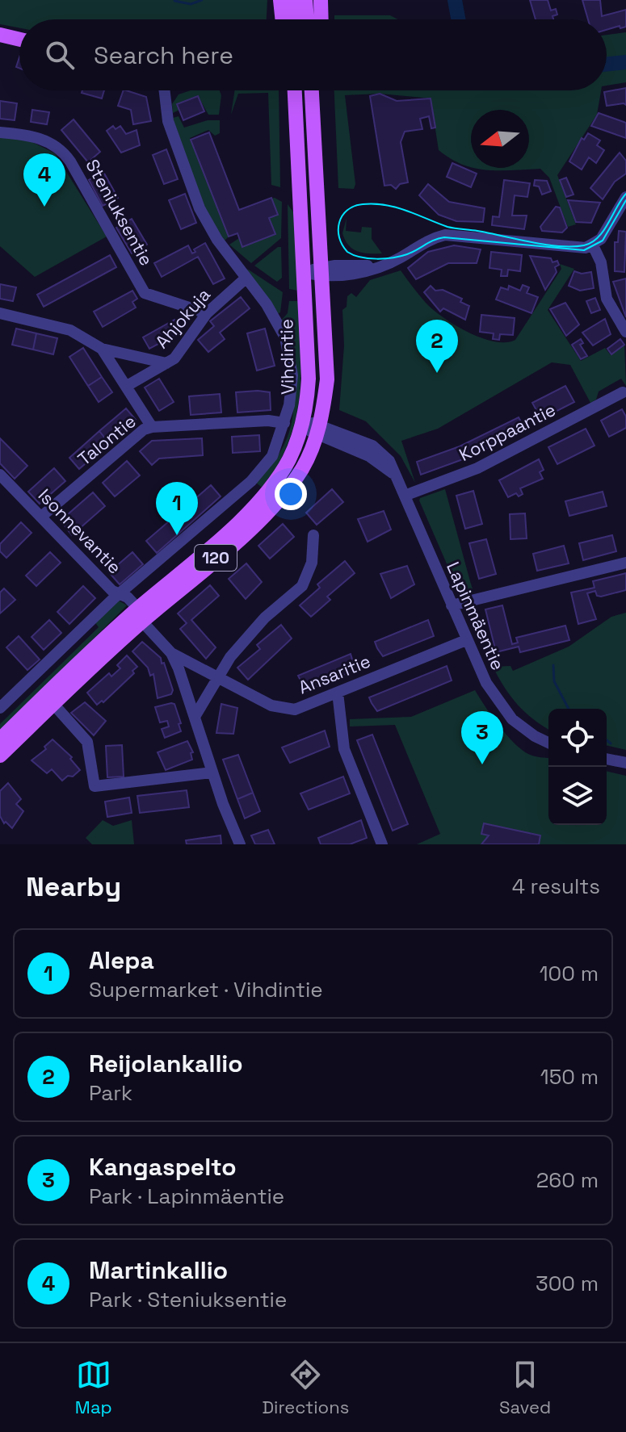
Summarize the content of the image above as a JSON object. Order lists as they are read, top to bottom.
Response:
{
  "streets": {
    "main road": ["Vihdintie", "120"],
    "street": [
      "Steniuksentie",
      "Ahjokuja",
      "Korppaantie",
      "Talontie",
      "Isonnevantie",
      "Lapinmäentie",
      "Ansaritie"
    ]
  },
  "crossings": [
    ["Steniuksentie", "Ahjokuja"],
    ["Vihdintie", "Isonnevantie"],
    ["Vihdintie", "Lapinmäentie"],
    ["Korppaantie", "Lapinmäentie"],
    ["Talontie", "Isonnevantie"],
    ["Isonnevantie", "Ansaritie"],
    ["Lapinmäentie", "Ansaritie"]
  ],
  "north": "left",
  "page": {
    "search": "Search here",
    "pins": [
      "4",
      "2",
      "1",
      "3"
    ],
    "heading": ["Nearby", "4 results"],
    "list": [
      {
        "mark": "1",
        "name": "Alepa",
        "note": "Supermarket · Vihdintie",
        "value": "100 m"
      },
      {
        "mark": "2",
        "name": "Reijolankallio",
        "note": "Park",
        "value": "150 m"
      },
      {
        "mark": "3",
        "name": "Kangaspelto",
        "note": "Park · Lapinmäentie",
        "value": "260 m"
      },
      {
        "mark": "4",
        "name": "Martinkallio",
        "note": "Park · Steniuksentie",
        "value": "300 m"
      }
    ],
    "nav": ["Map", "Directions", "Saved"]
  }
}
